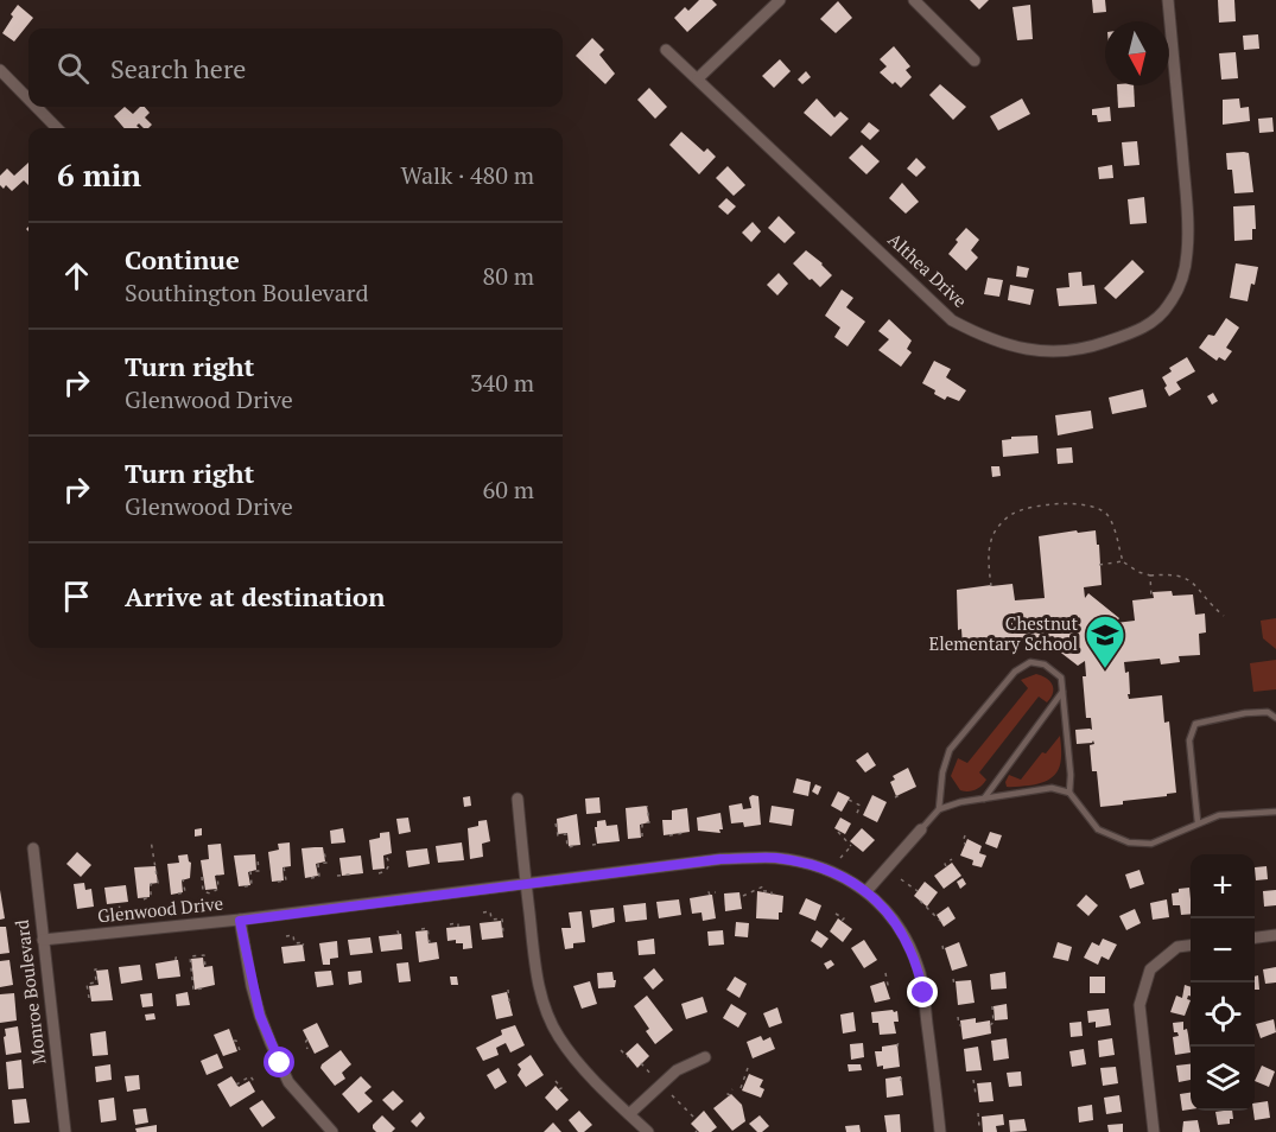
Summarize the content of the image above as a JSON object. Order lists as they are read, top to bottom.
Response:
{
  "streets": {
    "street": ["Althea Drive", "Glenwood Drive", "Monroe Boulevard"]
  },
  "crossings": [
    ["Glenwood Drive", "Monroe Boulevard"]
  ],
  "places": {
    "school or university": ["Chestnut Elementary School"]
  },
  "north": "bottom",
  "page": {
    "search": "Search here",
    "heading": ["6 min", "Walk · 480 m"],
    "list": [
      ["Continue", "Southington Boulevard", "80 m"],
      ["Turn right", "Glenwood Drive", "340 m"],
      ["Turn right", "Glenwood Drive", "60 m"],
      "Arrive at destination"
    ],
    "map_buttons": ["+", "−"]
  }
}
